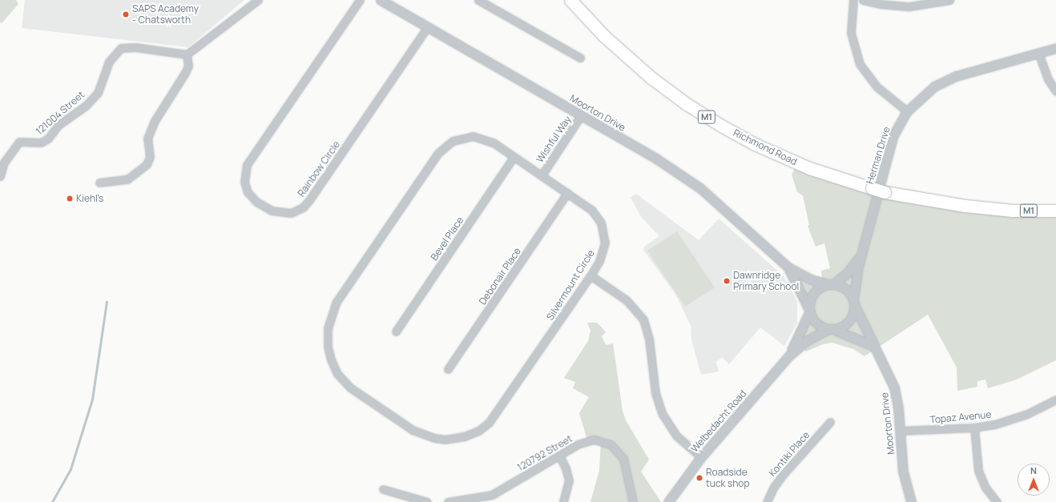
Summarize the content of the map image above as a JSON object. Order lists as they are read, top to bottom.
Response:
{
  "streets": {
    "highway": ["M1", "Richmond Road"],
    "street": [
      "121004 Street",
      "Moorton Drive",
      "Wishful Way",
      "Herman Drive",
      "Rainbow Circle",
      "Bevel Place",
      "Debonair Place",
      "Silvermount Circle",
      "Topaz Avenue",
      "Welbedacht Road",
      "120792 Street",
      "Kontiki Place"
    ]
  },
  "crossings": [
    ["Moorton Drive", "Wishful Way"],
    ["Moorton Drive", "Herman Drive"],
    ["Moorton Drive", "Rainbow Circle"],
    ["Moorton Drive", "Topaz Avenue"],
    ["Moorton Drive", "Welbedacht Road"],
    ["M1", "Richmond Road"],
    ["Wishful Way", "Silvermount Circle"],
    ["Herman Drive", "Welbedacht Road"],
    ["Bevel Place", "Silvermount Circle"],
    ["Debonair Place", "Silvermount Circle"]
  ],
  "places": [
    "SAPS Academy - Chatsworth",
    "Kiehl's",
    "Dawnridge Primary School",
    "Roadside tuck shop"
  ],
  "north": "top"
}
